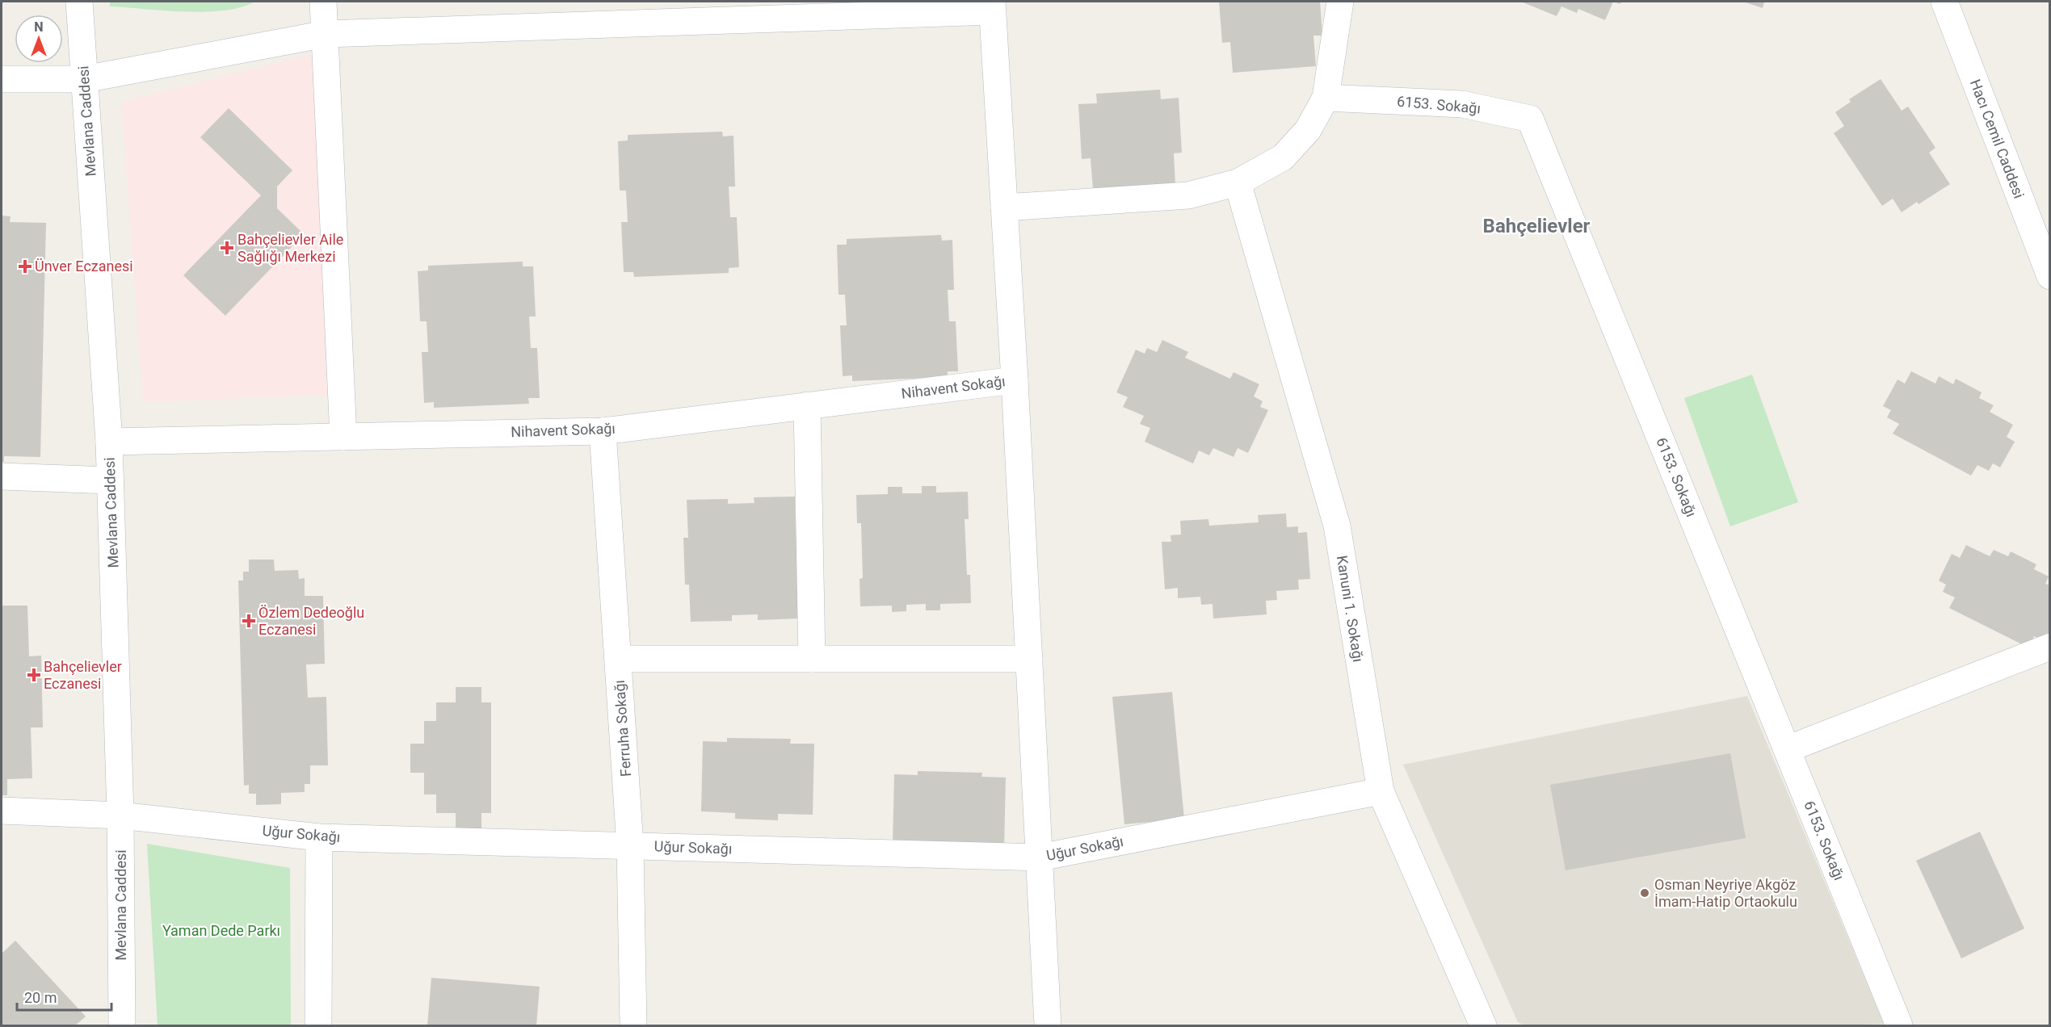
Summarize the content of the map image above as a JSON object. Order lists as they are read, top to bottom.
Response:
{
  "streets": {
    "street": [
      "6153. Sokağı",
      "Mevlana Caddesi",
      "Hacı Cemil Caddesi",
      "Nihavent Sokağı",
      "Kanuni 1. Sokağı",
      "Ferruha Sokağı",
      "Uğur Sokağı"
    ]
  },
  "crossings": [
    ["Mevlana Caddesi", "Nihavent Sokağı"],
    ["Mevlana Caddesi", "Uğur Sokağı"],
    ["Nihavent Sokağı", "Ferruha Sokağı"],
    ["Kanuni 1. Sokağı", "Uğur Sokağı"],
    ["Ferruha Sokağı", "Uğur Sokağı"]
  ],
  "districts": ["Bahçelievler"],
  "parks": ["Yaman Dede Parkı"],
  "places": {
    "health": [
      "Bahçelievler Aile Sağlığı Merkezi",
      "Ünver Eczanesi",
      "Özlem Dedeoğlu Eczanesi",
      "Bahçelievler Eczanesi"
    ],
    "other": ["Osman Neyriye Akgöz İmam-Hatip Ortaokulu"]
  },
  "scale_bar": "20 m",
  "north": "top"
}
